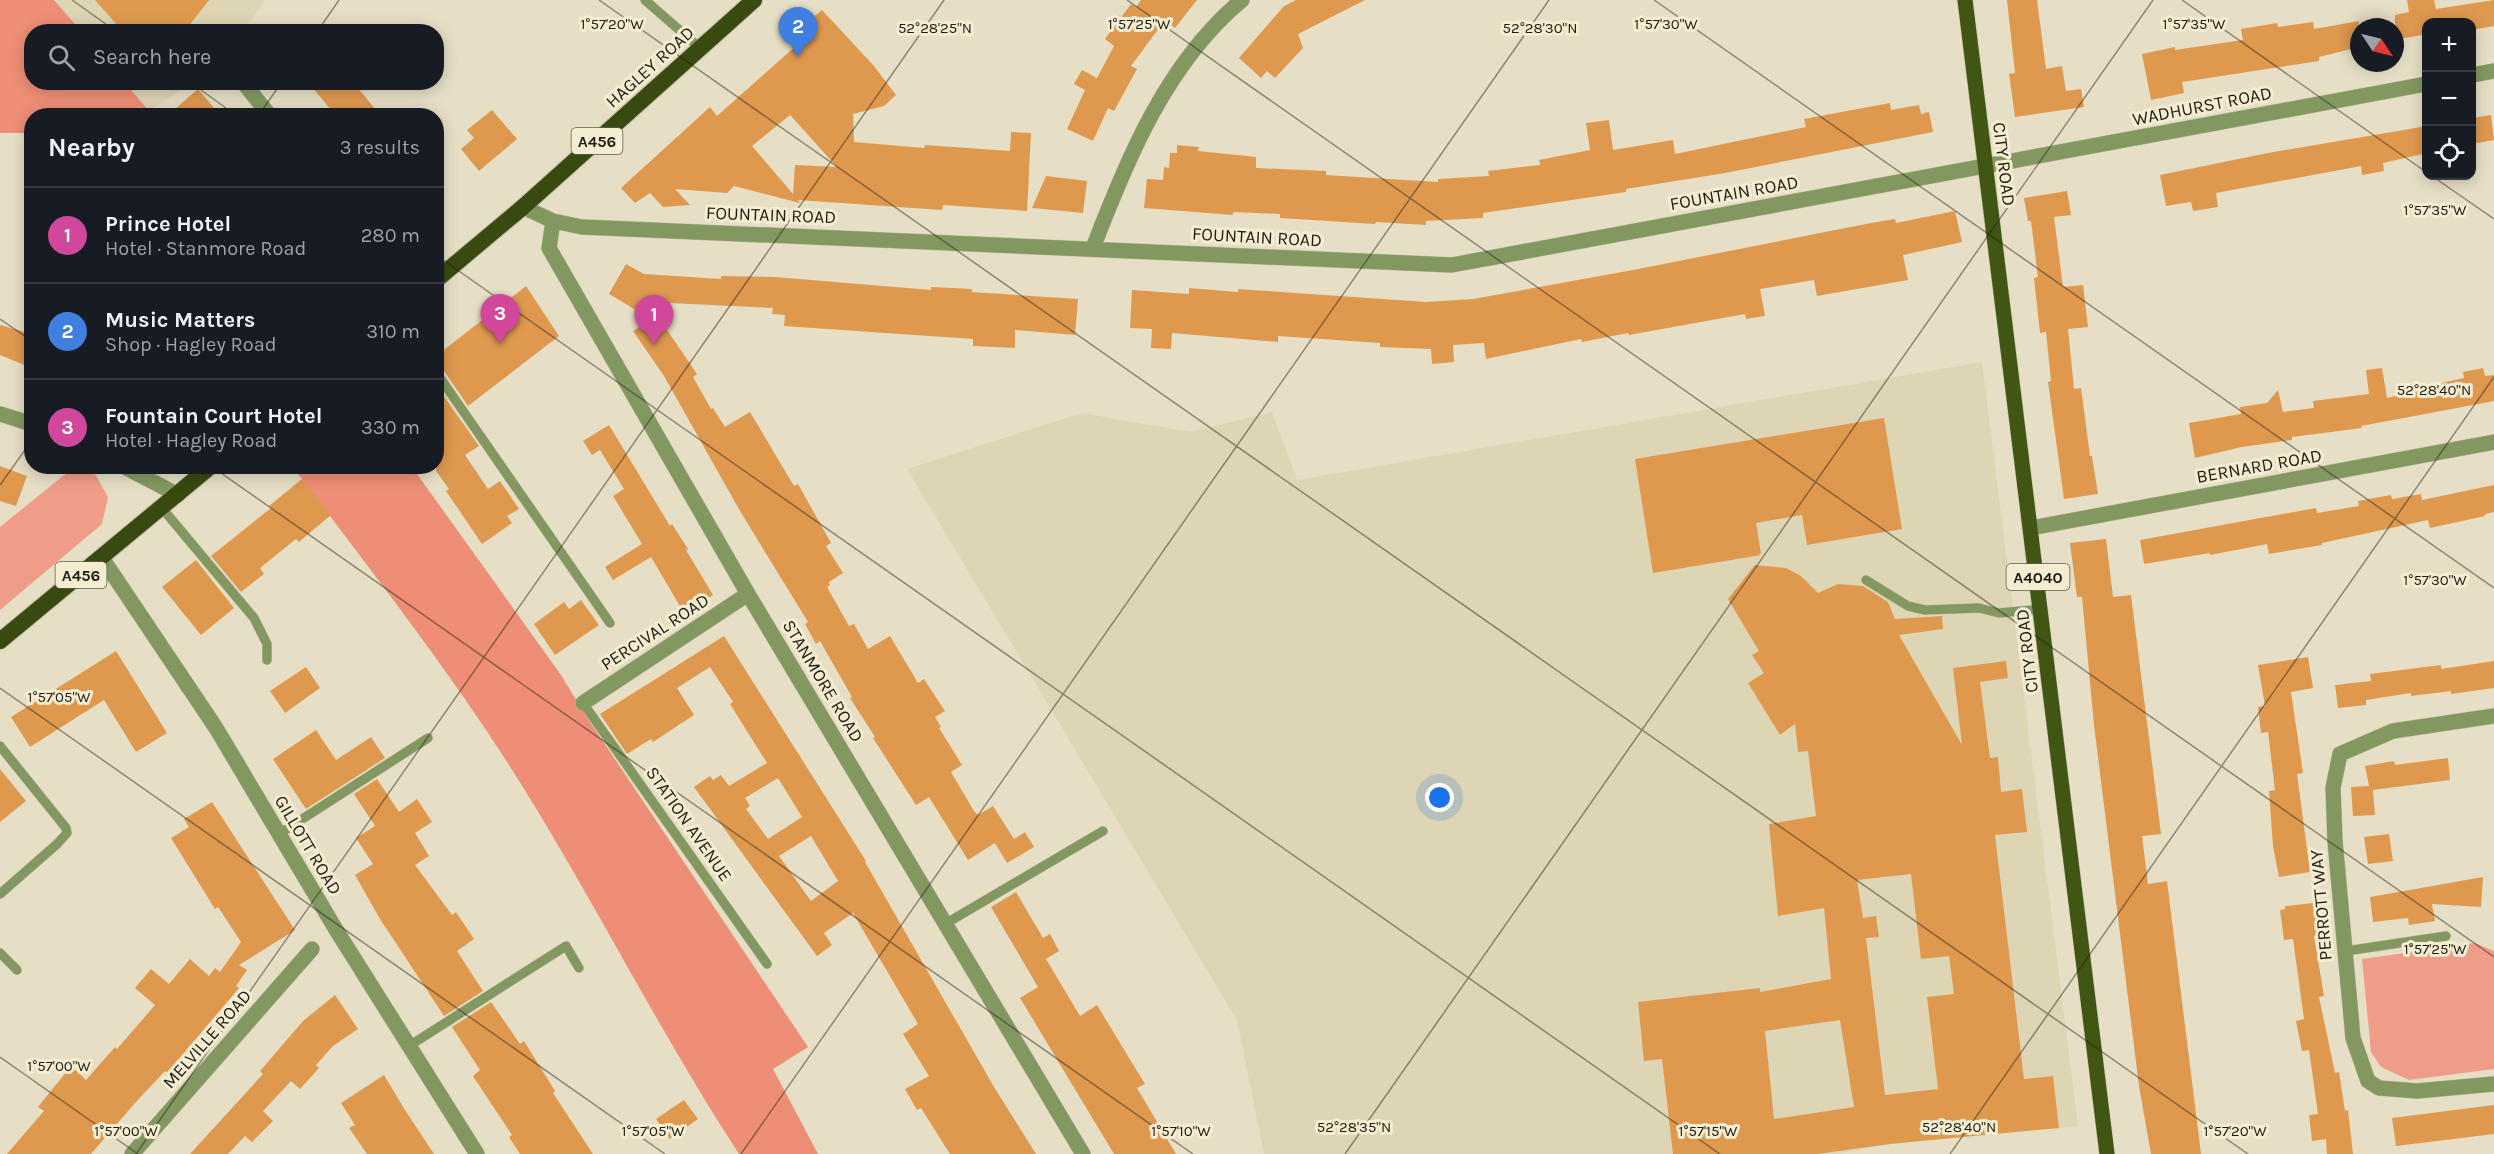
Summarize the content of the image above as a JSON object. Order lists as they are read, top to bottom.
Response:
{
  "streets": {
    "highway": ["HAGLEY ROAD", "A456"],
    "main road": ["CITY ROAD", "A4040"],
    "street": [
      "WADHURST ROAD",
      "FOUNTAIN ROAD",
      "BERNARD ROAD",
      "PERCIVAL ROAD",
      "STANMORE ROAD",
      "GILLOTT ROAD",
      "PERROTT WAY",
      "MELVILLE ROAD"
    ],
    "lane": ["STATION AVENUE"]
  },
  "crossings": [
    ["HAGLEY ROAD", "FOUNTAIN ROAD"],
    ["WADHURST ROAD", "CITY ROAD"],
    ["WADHURST ROAD", "FOUNTAIN ROAD"],
    ["A456", "GILLOTT ROAD"],
    ["CITY ROAD", "FOUNTAIN ROAD"],
    ["CITY ROAD", "BERNARD ROAD"],
    ["FOUNTAIN ROAD", "STANMORE ROAD"],
    ["PERCIVAL ROAD", "STANMORE ROAD"],
    ["PERCIVAL ROAD", "STATION AVENUE"]
  ],
  "north": "bottom right",
  "page": {
    "pins": ["2", "3", "1"],
    "map_buttons": ["+", "−"],
    "search": "Search here",
    "heading": ["Nearby", "3 results"],
    "list": [
      {
        "mark": "1",
        "name": "Prince Hotel",
        "note": "Hotel · Stanmore Road",
        "value": "280 m"
      },
      {
        "mark": "2",
        "name": "Music Matters",
        "note": "Shop · Hagley Road",
        "value": "310 m"
      },
      {
        "mark": "3",
        "name": "Fountain Court Hotel",
        "note": "Hotel · Hagley Road",
        "value": "330 m"
      }
    ]
  },
  "coordinates": [
    "1°57'20\"W",
    "1°57'25\"W",
    "1°57'30\"W",
    "1°57'35\"W",
    "52°28'25\"N",
    "52°28'30\"N",
    "52°28'40\"N",
    "1°57'05\"W",
    "1°57'00\"W",
    "52°28'35\"N",
    "1°57'10\"W",
    "1°57'15\"W"
  ]
}
